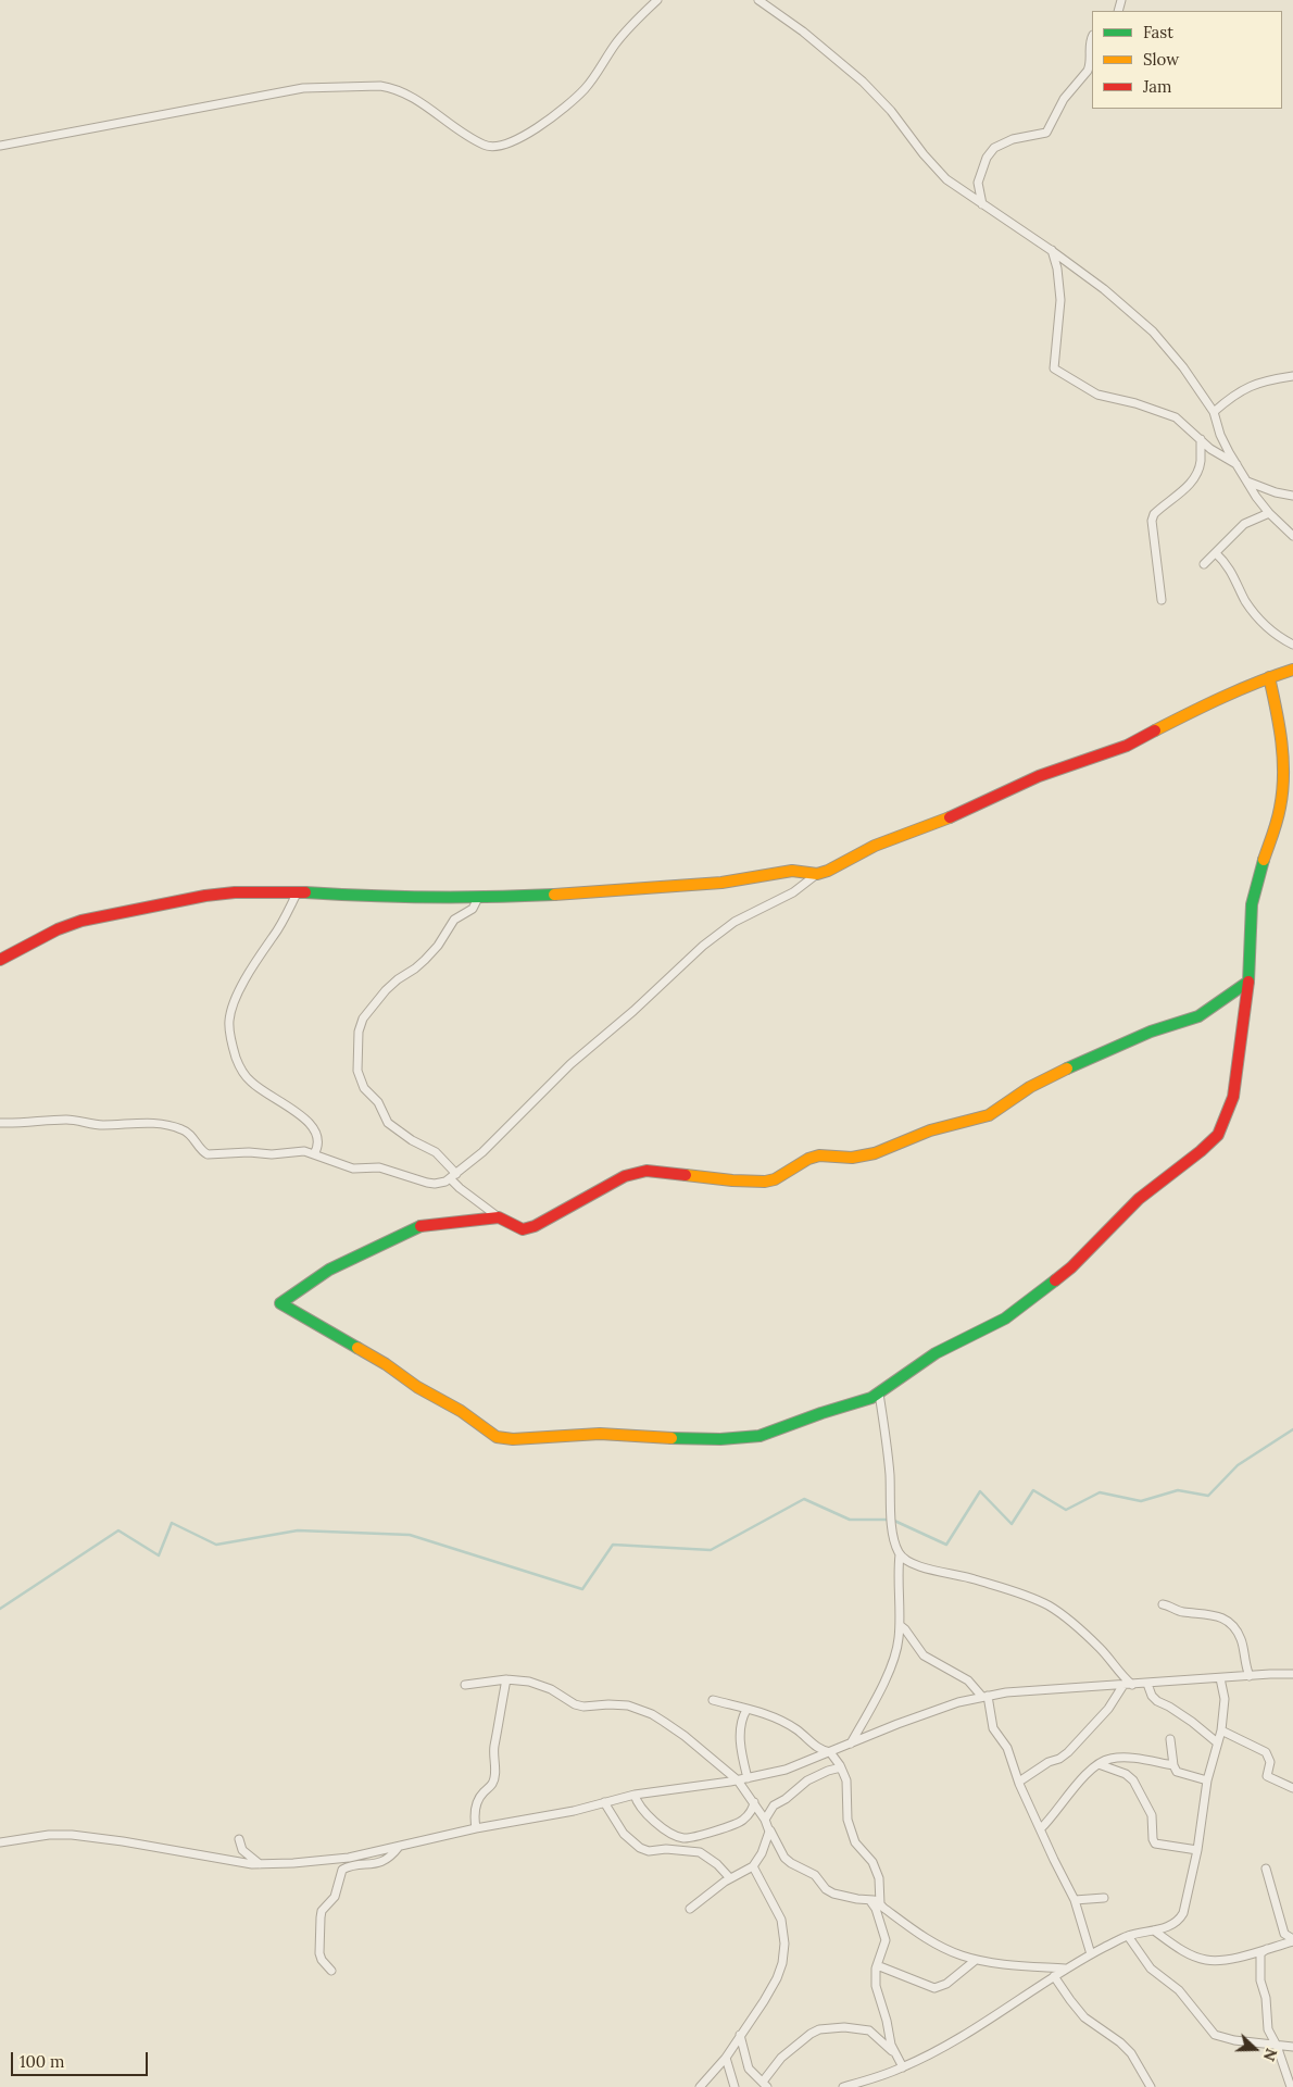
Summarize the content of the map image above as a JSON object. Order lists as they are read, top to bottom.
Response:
{
  "legend": ["Fast", "Slow", "Jam"],
  "scale_bar": "100 m",
  "north": "right"
}
